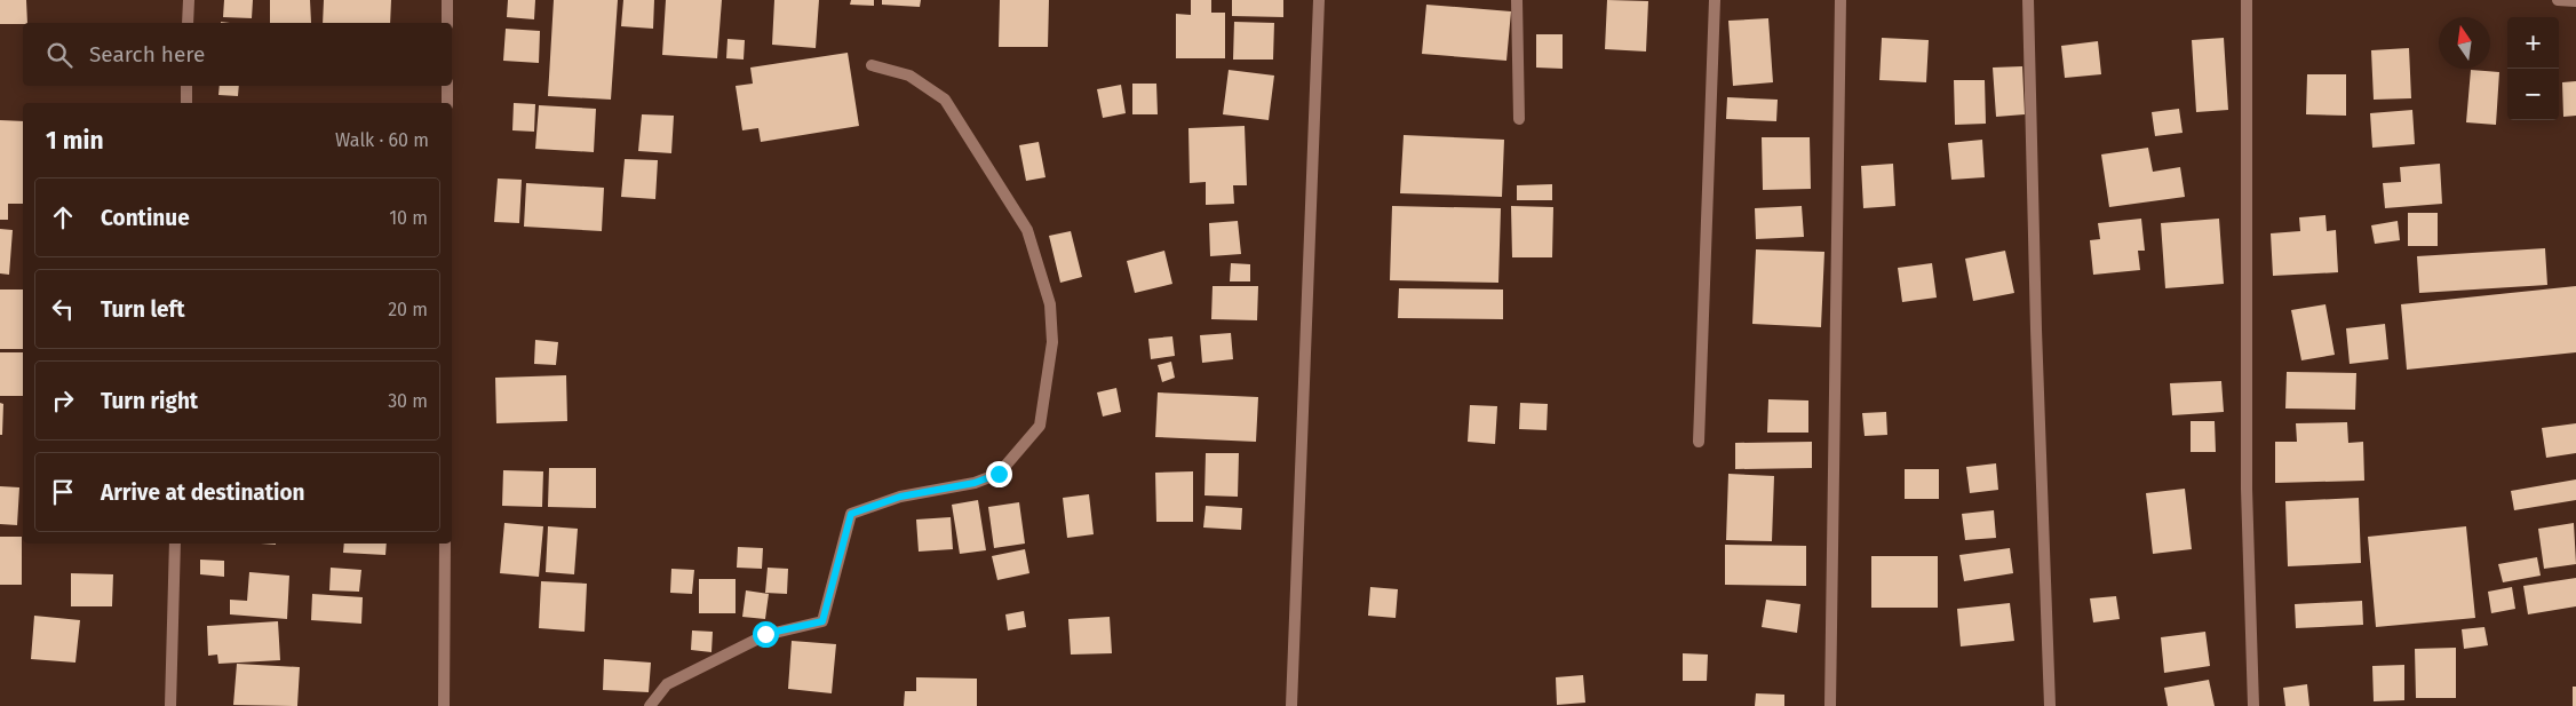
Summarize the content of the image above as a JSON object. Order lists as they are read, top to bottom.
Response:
{
  "north": "top",
  "page": {
    "map_buttons": ["+", "−"],
    "search": "Search here",
    "heading": ["1 min", "Walk · 60 m"],
    "list": [
      ["Continue", "10 m"],
      ["Turn left", "20 m"],
      ["Turn right", "30 m"],
      "Arrive at destination"
    ]
  }
}
